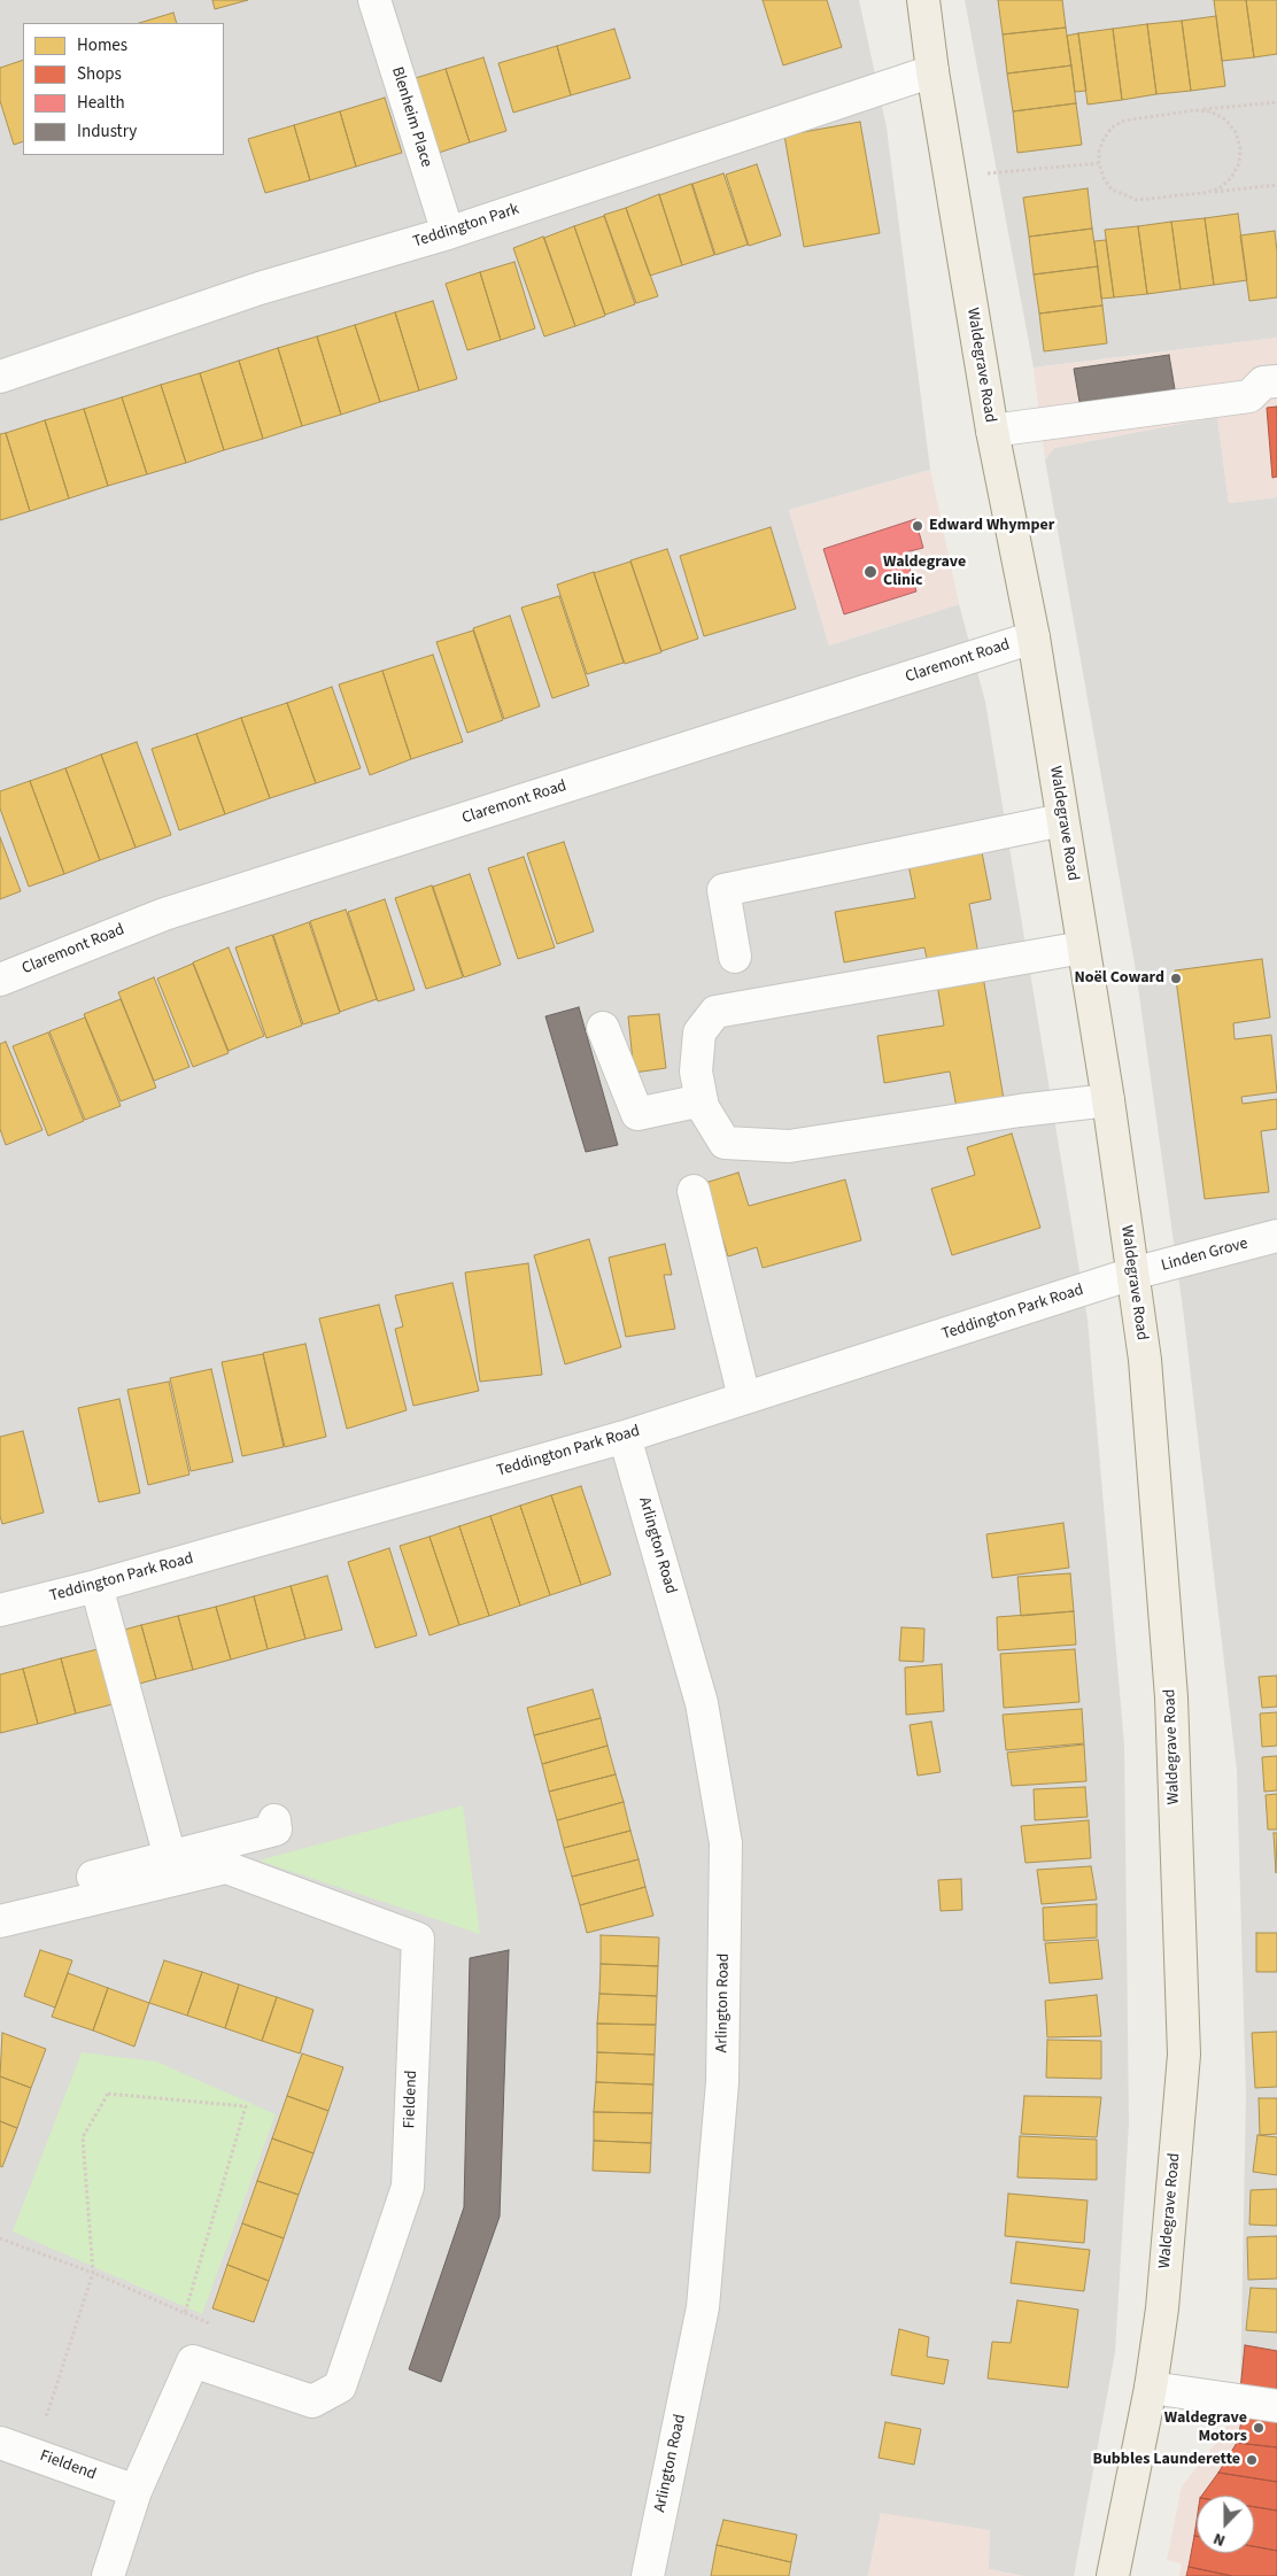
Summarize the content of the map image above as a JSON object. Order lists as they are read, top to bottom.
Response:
{
  "streets": {
    "main road": ["Waldegrave Road"],
    "street": [
      "Blenheim Place",
      "Teddington Park",
      "Claremont Road",
      "Linden Grove",
      "Teddington Park Road",
      "Arlington Road",
      "Fieldend"
    ]
  },
  "crossings": [
    ["Blenheim Place", "Teddington Park"],
    ["Teddington Park", "Waldegrave Road"],
    ["Waldegrave Road", "Claremont Road"],
    ["Waldegrave Road", "Linden Grove"],
    ["Waldegrave Road", "Teddington Park Road"],
    ["Linden Grove", "Teddington Park Road"],
    ["Teddington Park Road", "Arlington Road"]
  ],
  "places": [
    "Edward Whymper",
    "Waldegrave Clinic",
    "Noël Coward",
    "Waldegrave Motors",
    "Bubbles Launderette"
  ],
  "legend": [
    "Homes",
    "Shops",
    "Health",
    "Industry"
  ],
  "north": "bottom"
}
